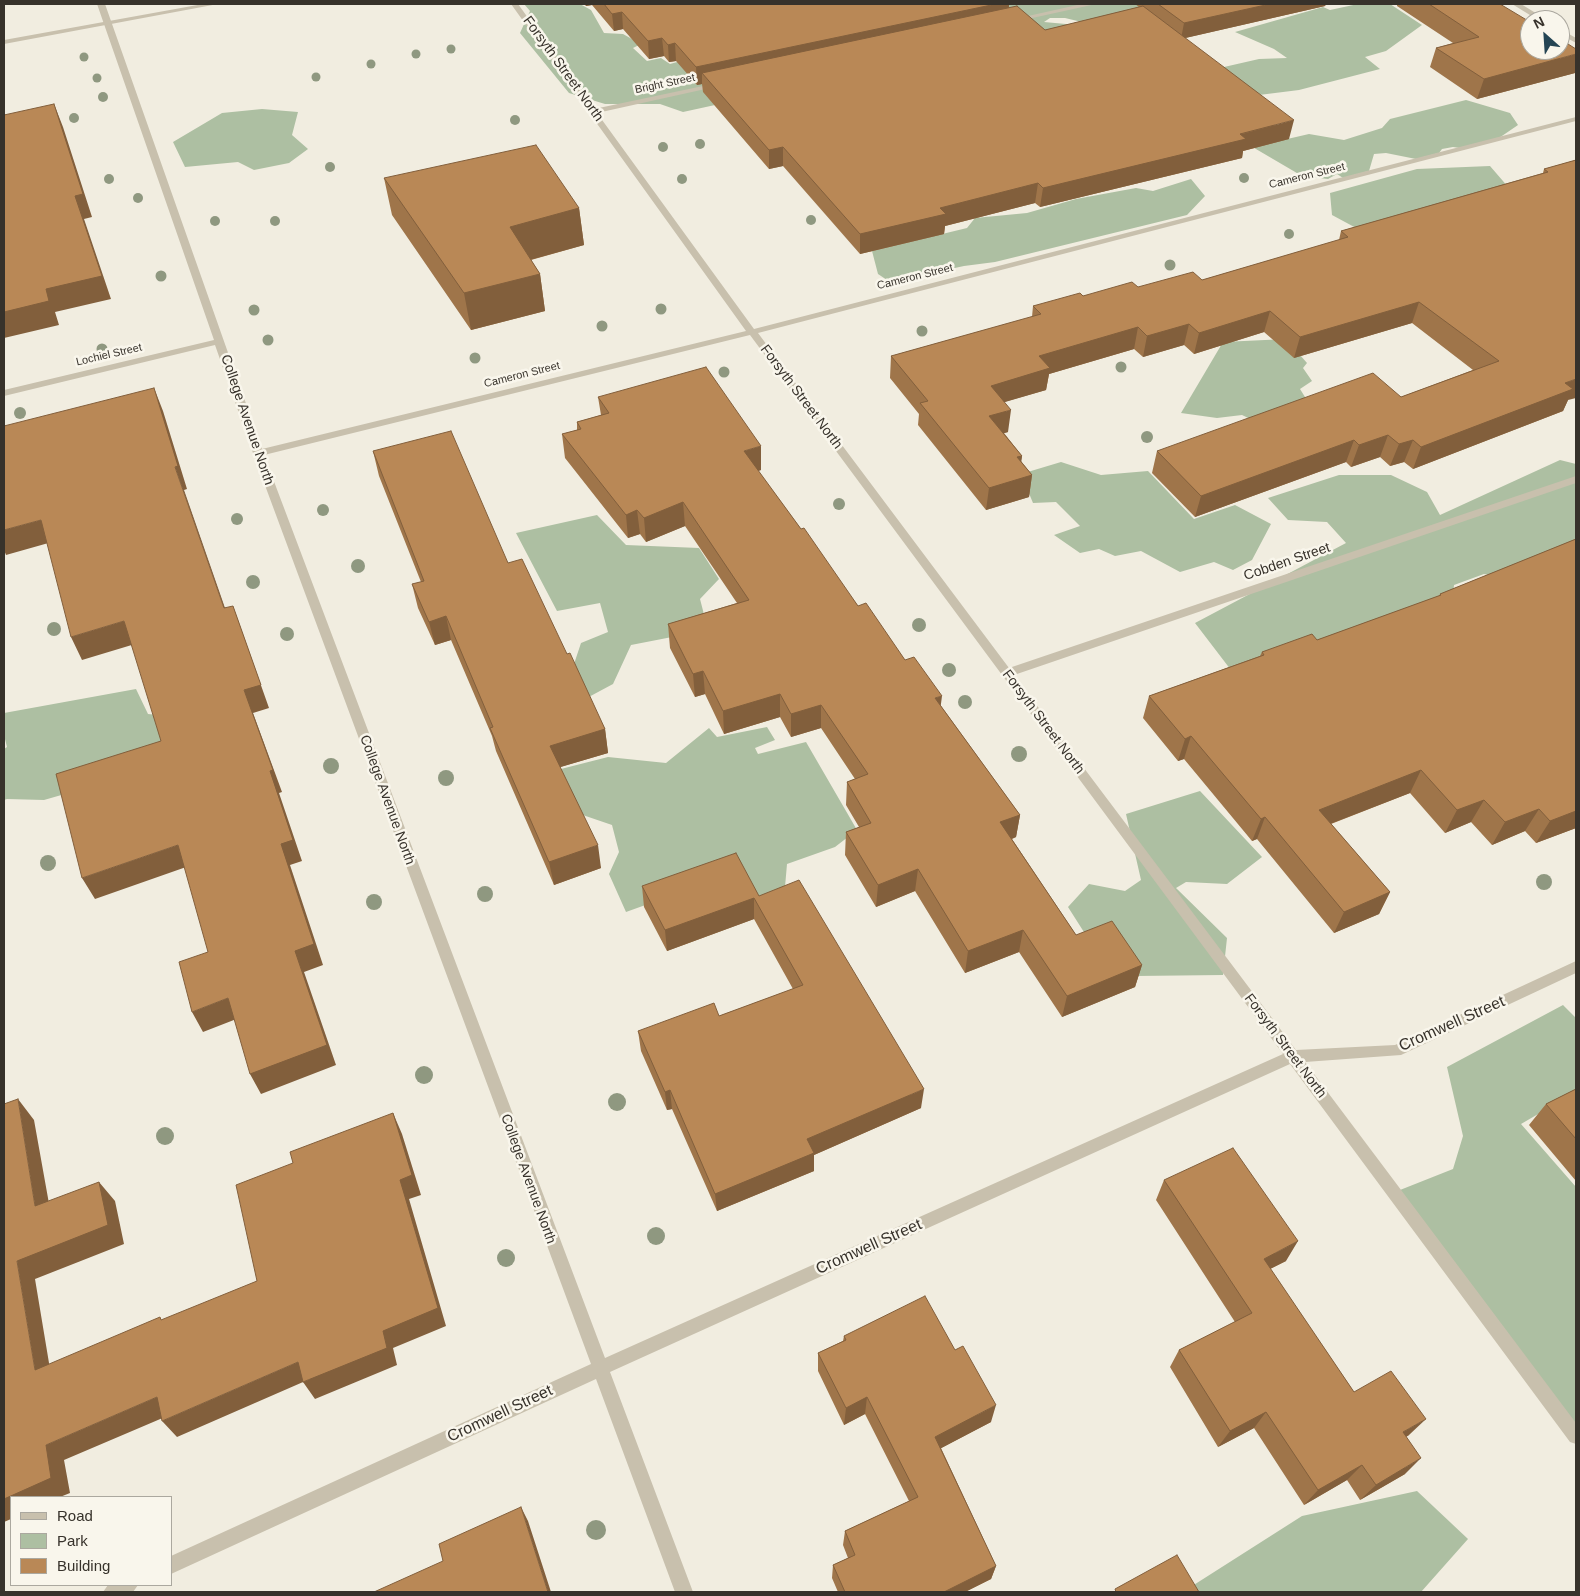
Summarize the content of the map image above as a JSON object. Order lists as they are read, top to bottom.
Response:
{
  "streets": {
    "street": [
      "Forsyth Street North",
      "Bright Street",
      "Cameron Street",
      "Lochiel Street",
      "College Avenue North",
      "Cobden Street",
      "Cromwell Street"
    ]
  },
  "crossings": [
    ["Forsyth Street North", "Bright Street"],
    ["Forsyth Street North", "Cameron Street"],
    ["Forsyth Street North", "Cobden Street"],
    ["Forsyth Street North", "Cromwell Street"],
    ["Cameron Street", "College Avenue North"],
    ["Lochiel Street", "College Avenue North"],
    ["College Avenue North", "Cromwell Street"]
  ],
  "legend": ["Road", "Park", "Building"],
  "north": "top left"
}
